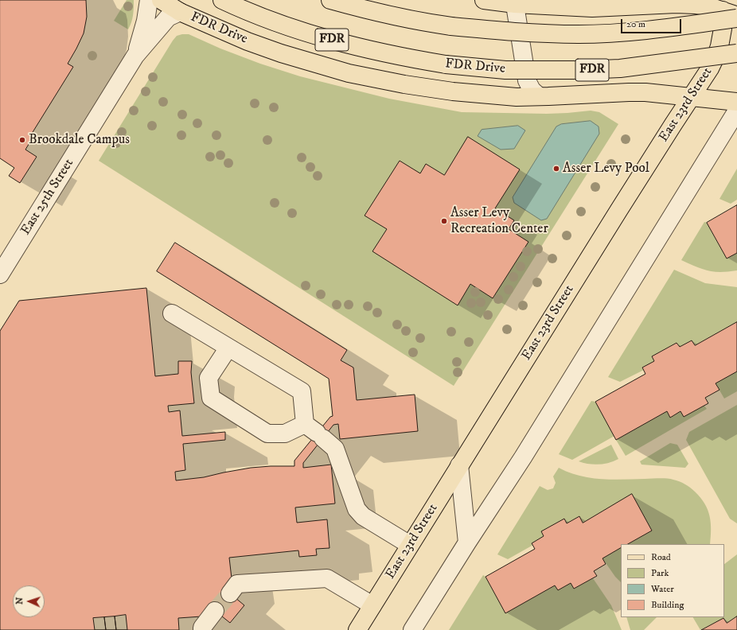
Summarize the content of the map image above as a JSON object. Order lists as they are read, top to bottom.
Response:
{
  "streets": {
    "main road": ["FDR Drive", "FDR", "East 23rd Street"],
    "street": ["East 25th Street"]
  },
  "crossings": [
    ["FDR Drive", "East 23rd Street"],
    ["FDR Drive", "East 25th Street"]
  ],
  "places": ["Brookdale Campus", "Asser Levy Pool", "Asser Levy Recreation Center"],
  "legend": [
    "Road",
    "Park",
    "Water",
    "Building"
  ],
  "scale_bar": "20 m",
  "north": "left"
}
